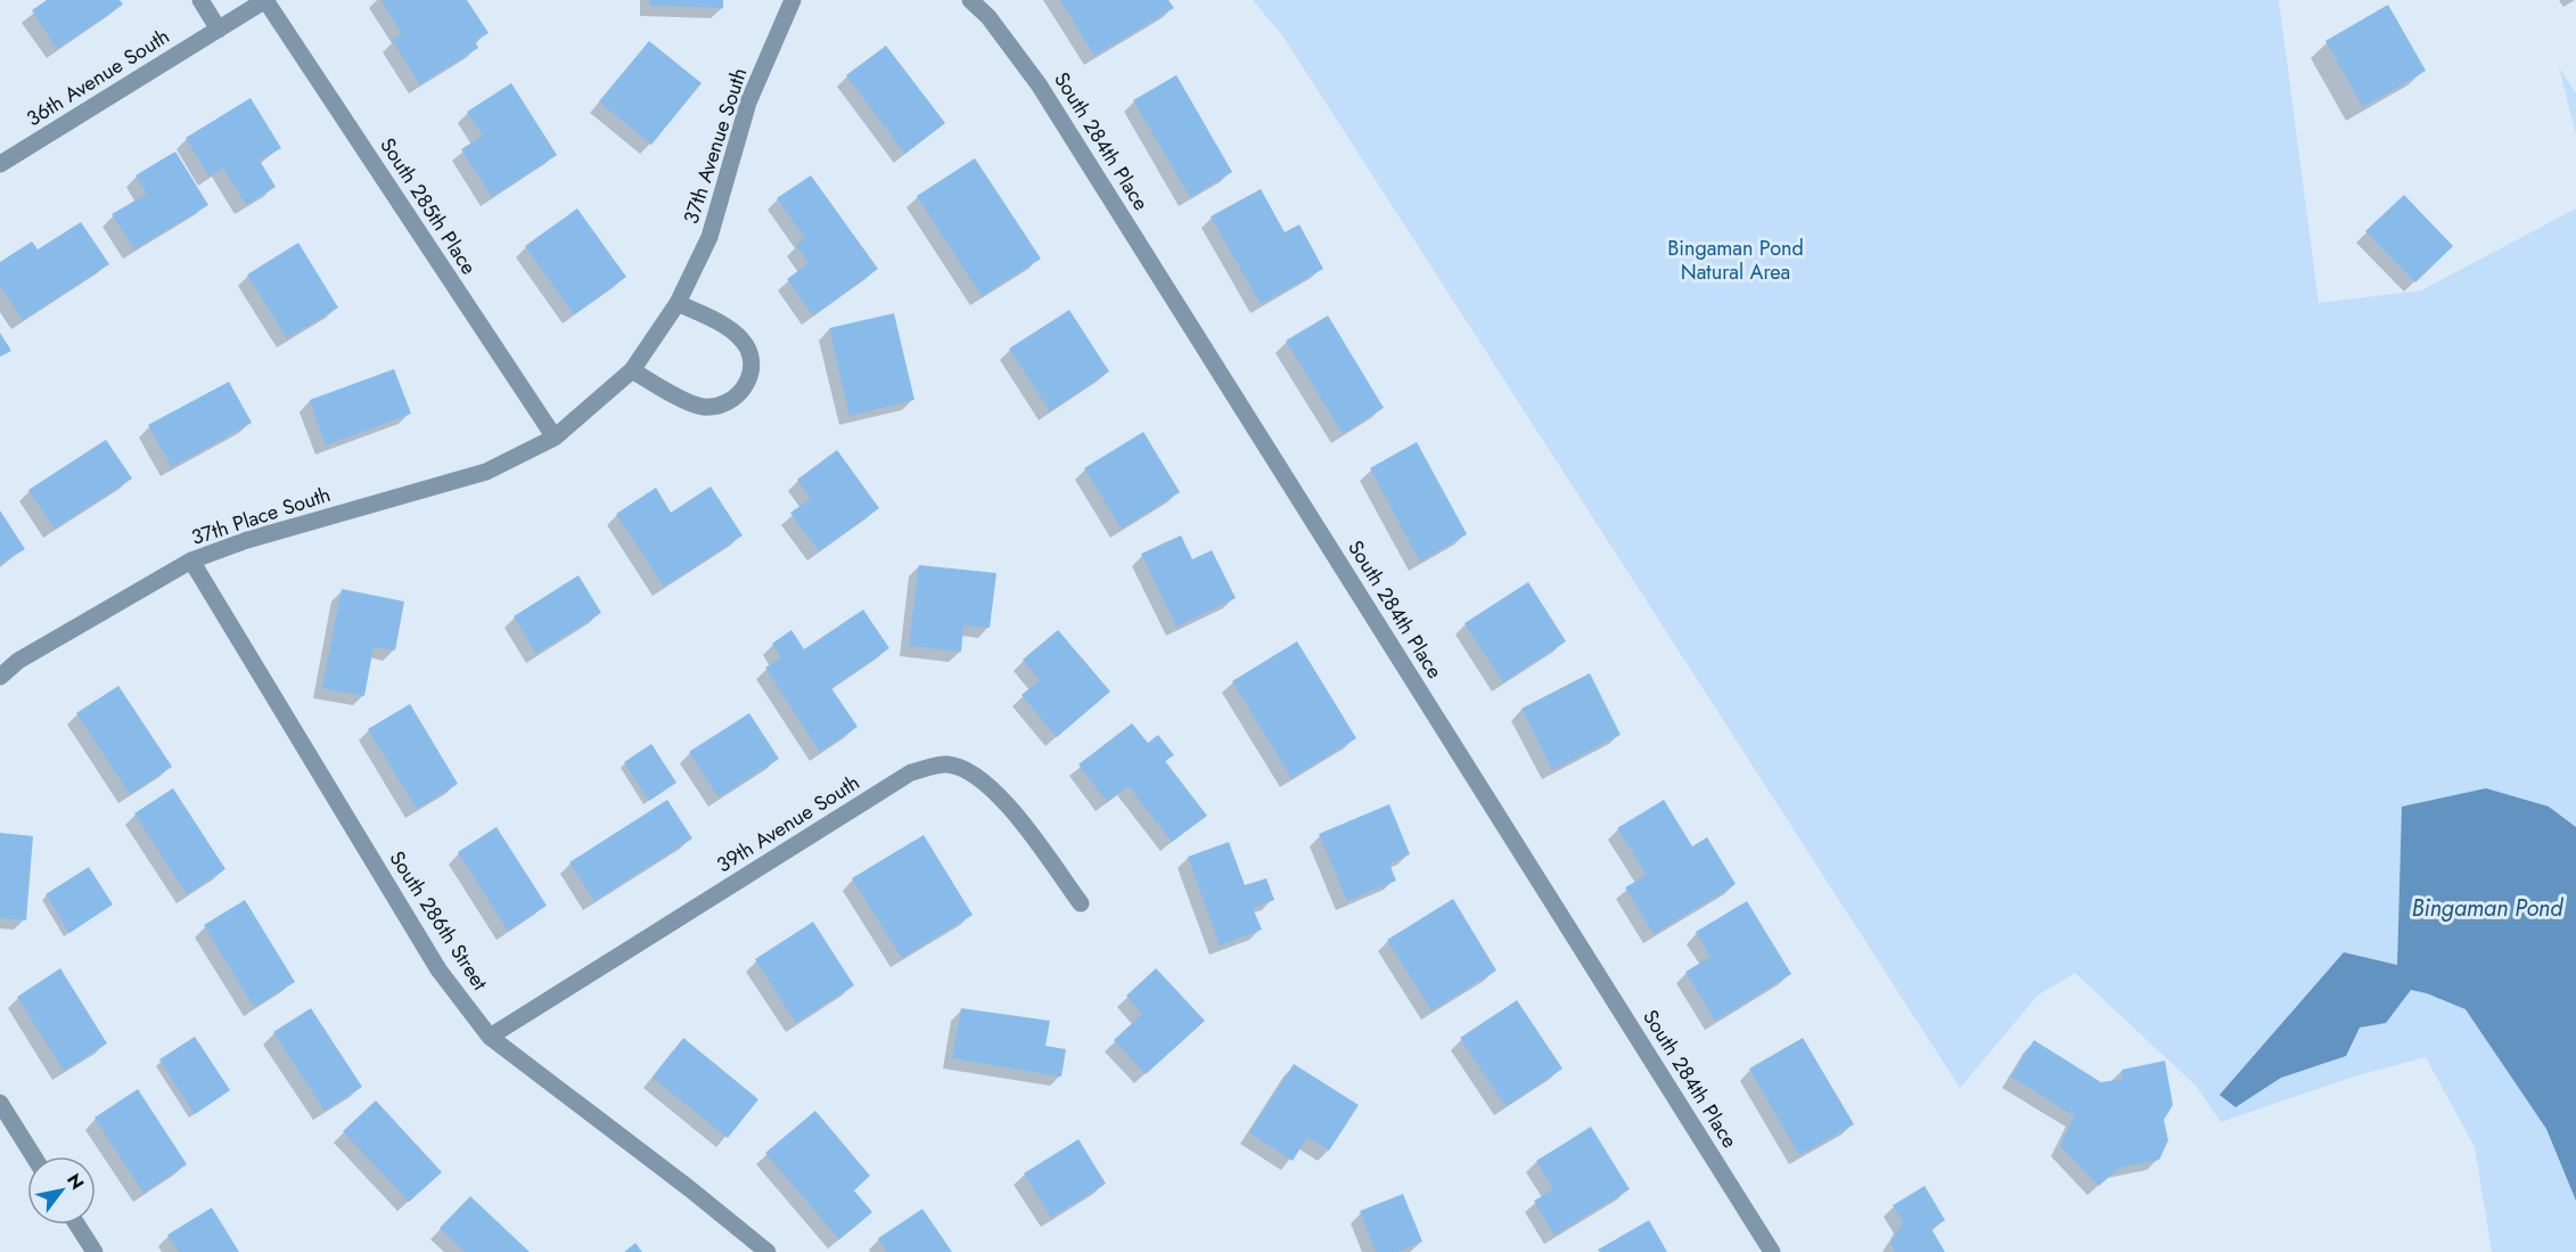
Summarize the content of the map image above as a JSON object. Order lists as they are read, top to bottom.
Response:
{
  "streets": {
    "street": [
      "36th Avenue South",
      "South 284th Place",
      "37th Avenue South",
      "South 285th Place",
      "37th Place South",
      "39th Avenue South",
      "South 286th Street"
    ]
  },
  "crossings": [
    ["36th Avenue South", "South 285th Place"],
    ["37th Avenue South", "South 285th Place"],
    ["37th Avenue South", "37th Place South"],
    ["South 285th Place", "37th Place South"],
    ["37th Place South", "South 286th Street"],
    ["39th Avenue South", "South 286th Street"]
  ],
  "water": ["Bingaman Pond"],
  "parks": ["Bingaman Pond Natural Area"],
  "north": "top right"
}
